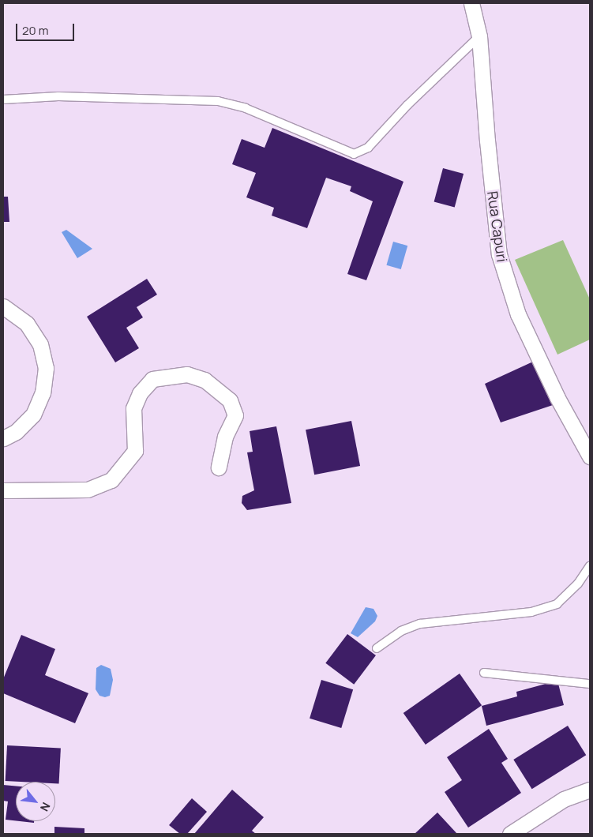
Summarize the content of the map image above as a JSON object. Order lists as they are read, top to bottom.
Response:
{
  "streets": {
    "street": ["Rua Capuri"]
  },
  "scale_bar": "20 m",
  "north": "bottom right"
}
